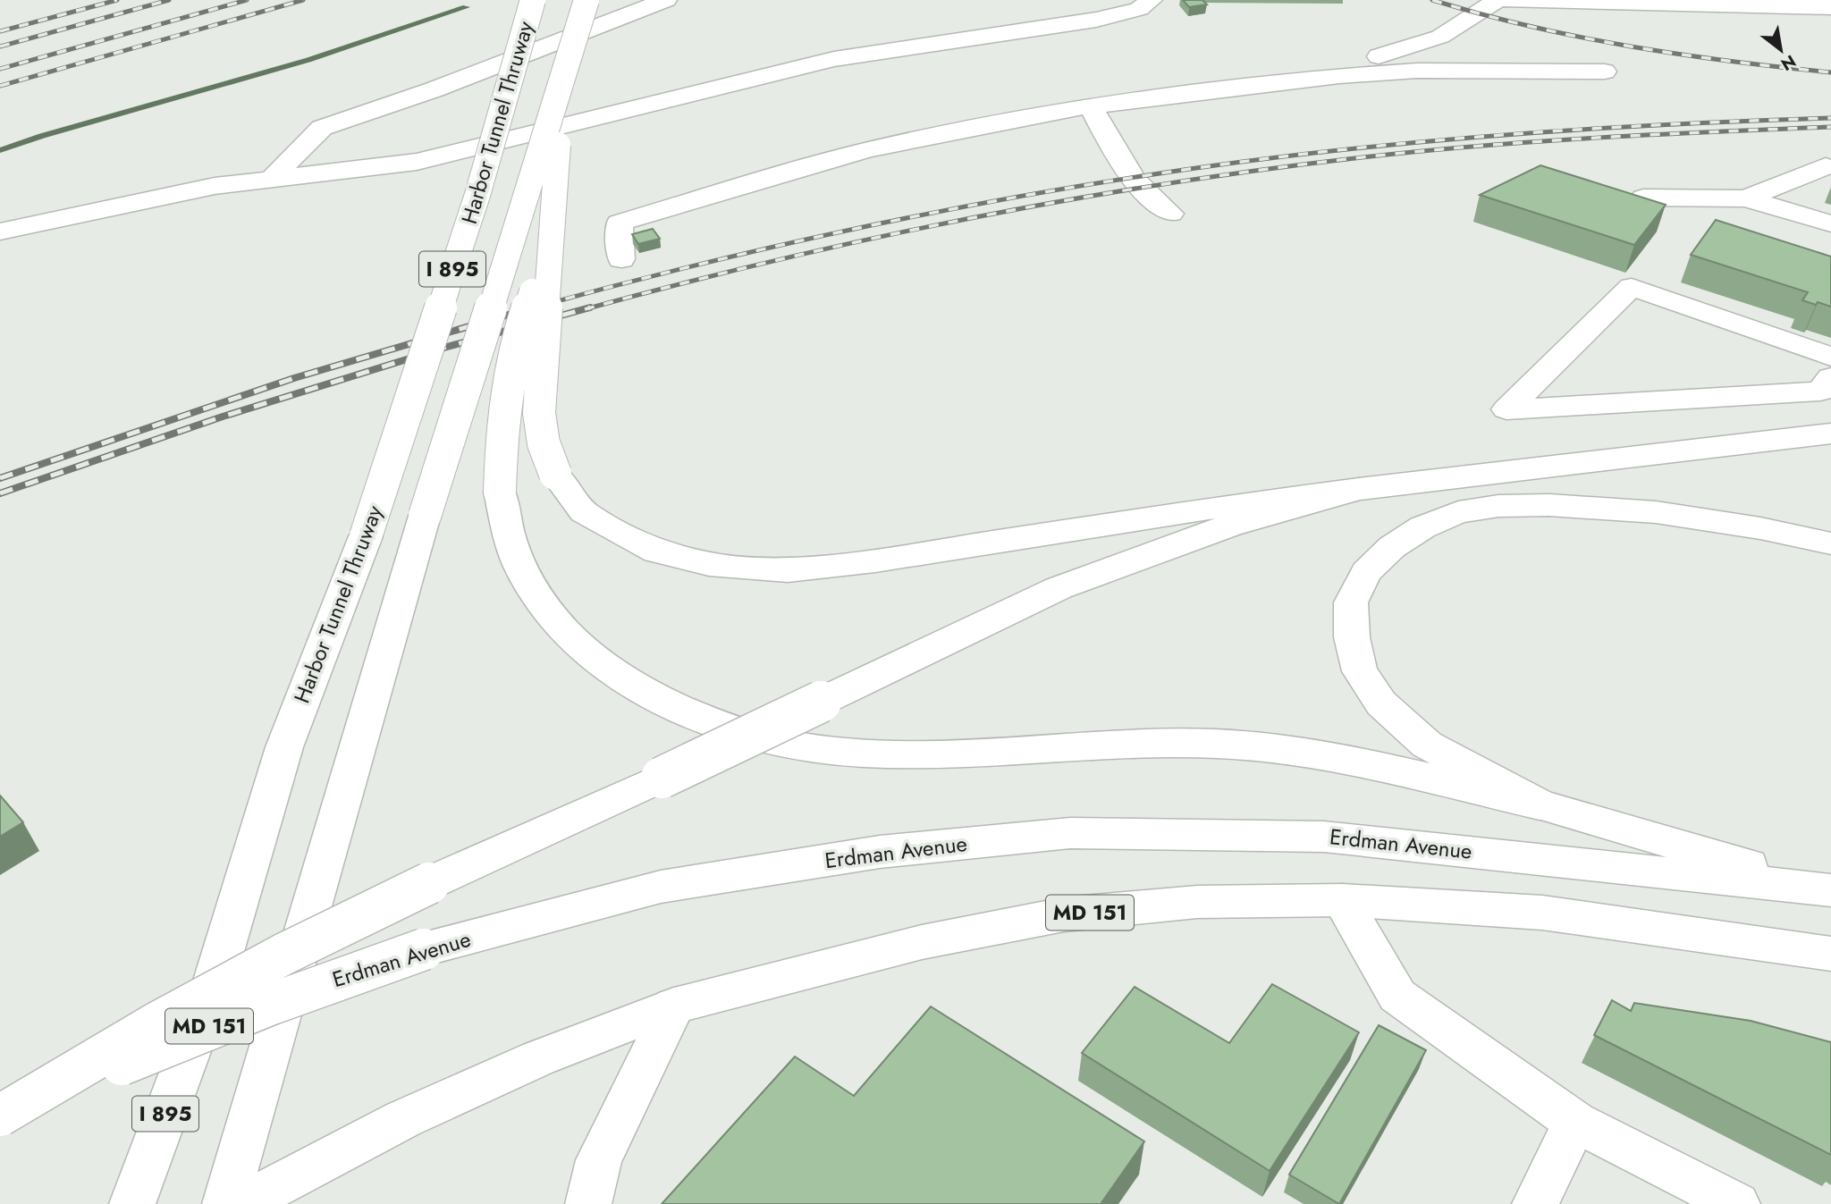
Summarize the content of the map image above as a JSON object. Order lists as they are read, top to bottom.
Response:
{
  "streets": {
    "main road": [
      "Harbor Tunnel Thruway",
      "I 895",
      "Erdman Avenue",
      "MD 151"
    ]
  },
  "north": "bottom right"
}
